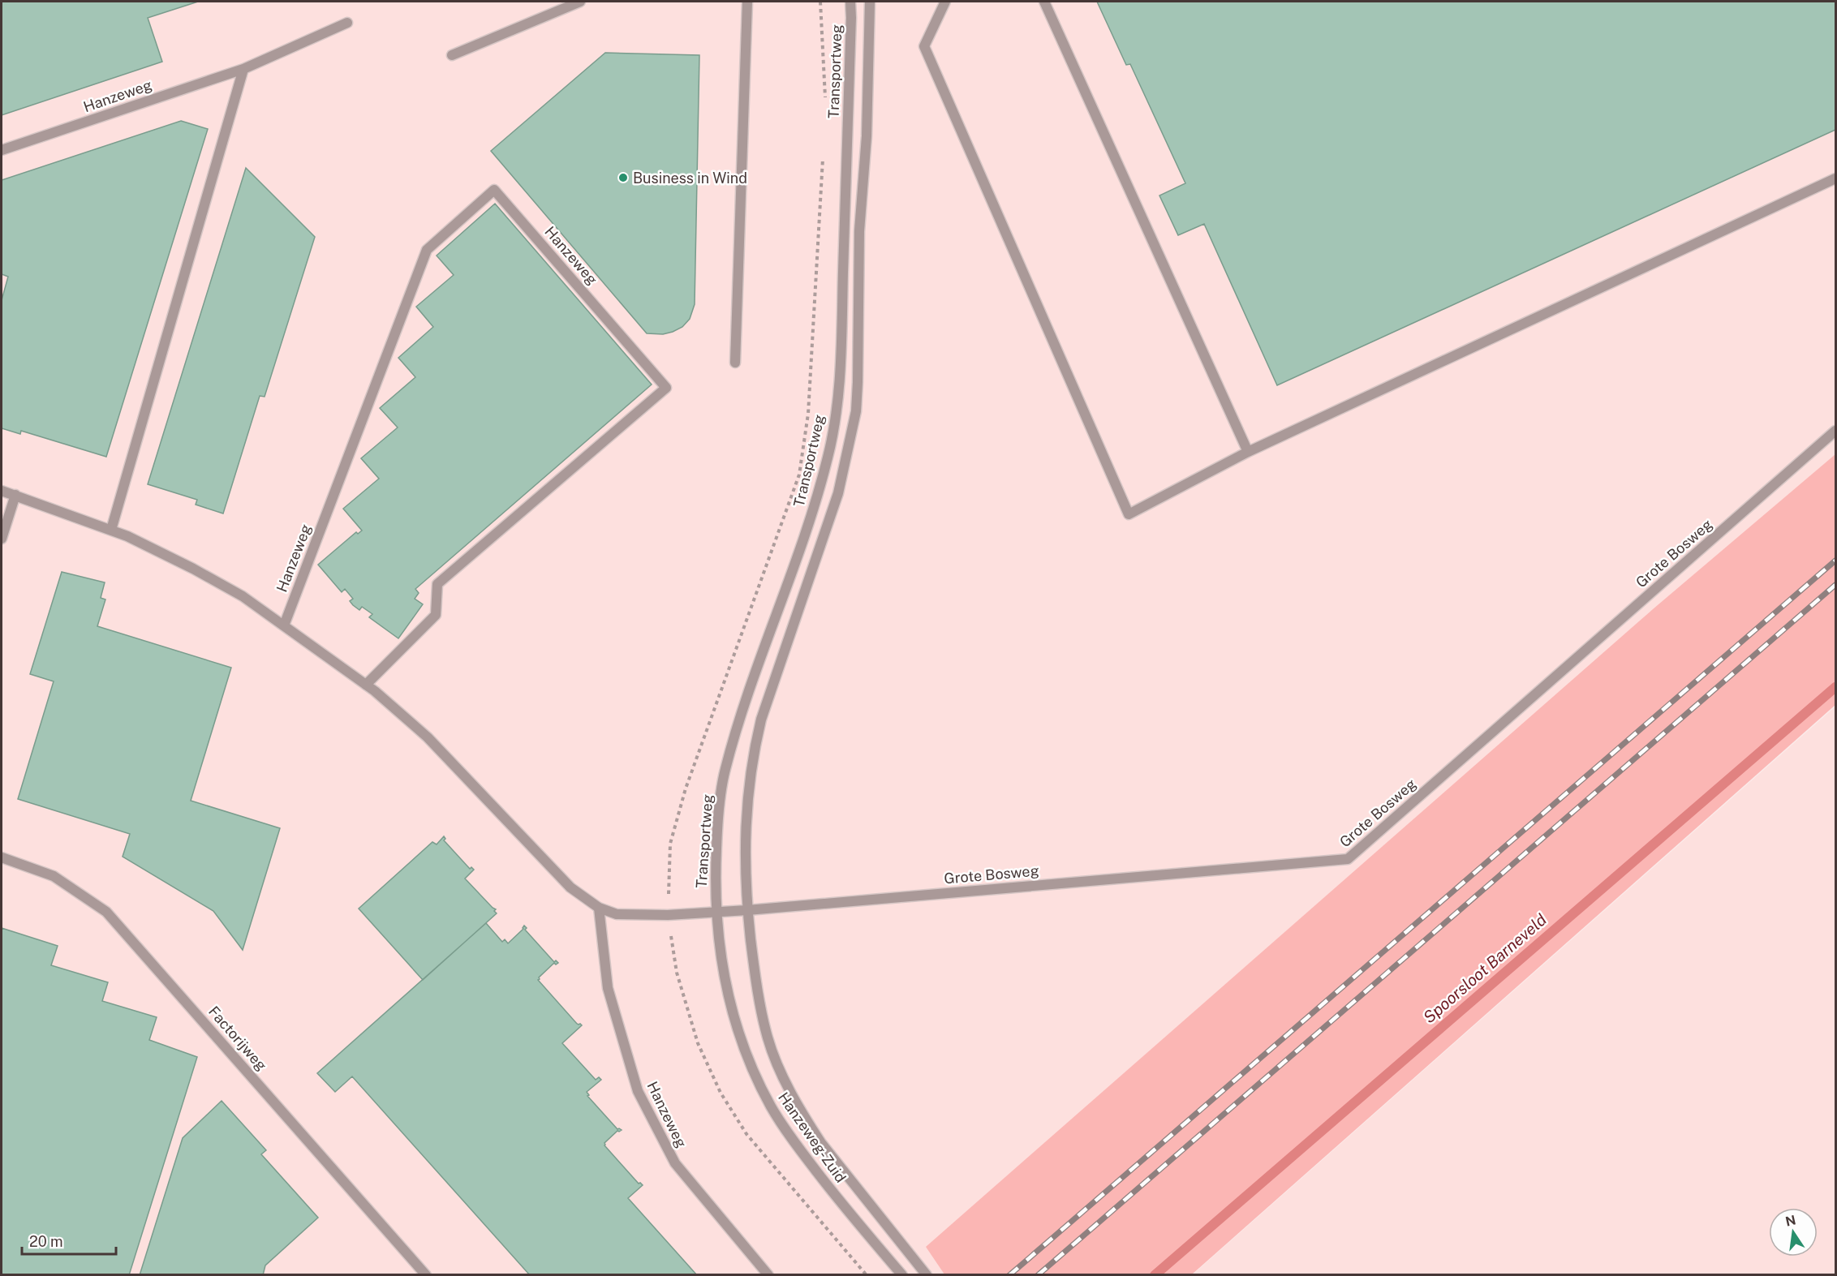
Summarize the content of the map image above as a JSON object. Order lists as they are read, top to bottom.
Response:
{
  "streets": {
    "street": [
      "Transportweg",
      "Hanzeweg",
      "Grote Bosweg",
      "Factorijweg",
      "Hanzeweg-Zuid"
    ]
  },
  "crossings": [
    ["Transportweg", "Hanzeweg-Zuid"],
    ["Grote Bosweg", "Hanzeweg-Zuid"]
  ],
  "water": ["Spoorsloot Barneveld"],
  "places": ["Business in Wind"],
  "scale_bar": "20 m",
  "north": "top"
}
